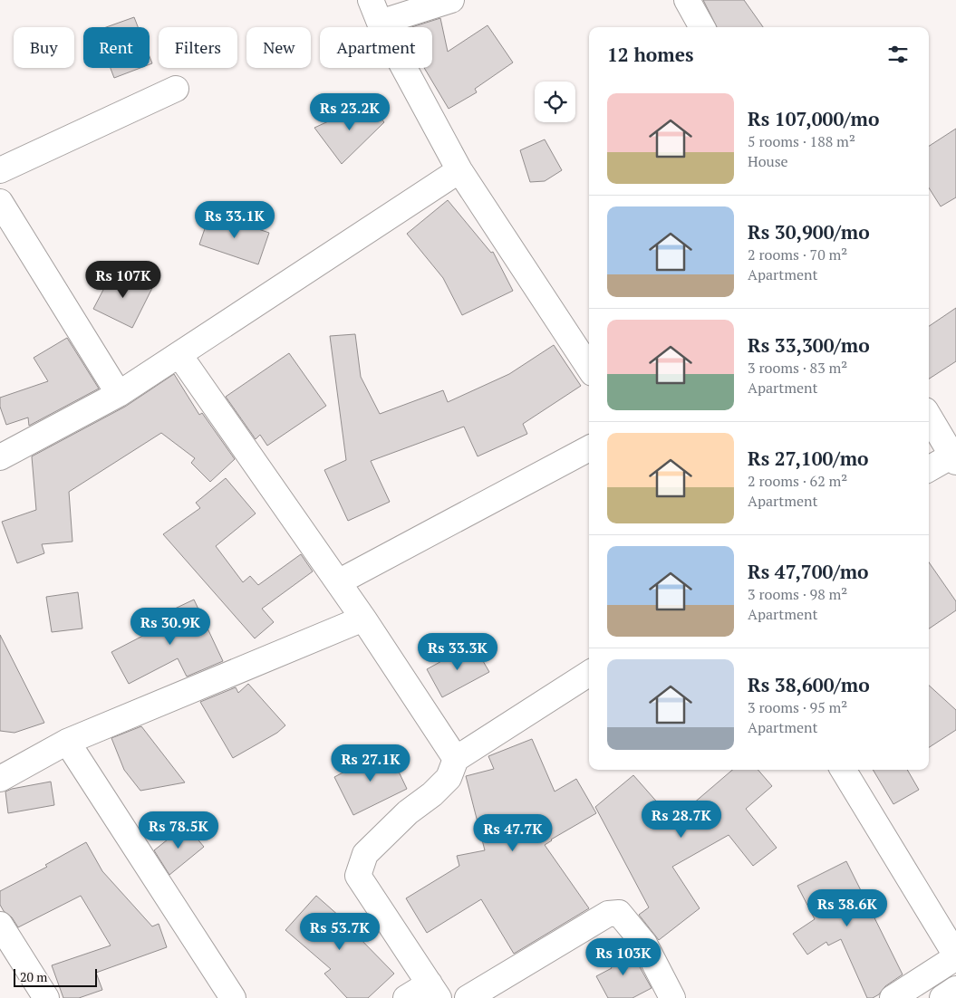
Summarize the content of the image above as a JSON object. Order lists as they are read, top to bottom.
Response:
{
  "scale_bar": "20 m",
  "page": {
    "chip": [
      "Buy",
      "Rent",
      "Filters",
      "New",
      "Apartment"
    ],
    "heading": "12 homes",
    "list": [
      {
        "name": "Rs 107,000/mo",
        "note": "5 rooms · 188 m² · House"
      },
      {
        "name": "Rs 30,900/mo",
        "note": "2 rooms · 70 m² · Apartment"
      },
      {
        "name": "Rs 33,300/mo",
        "note": "3 rooms · 83 m² · Apartment"
      },
      {
        "name": "Rs 27,100/mo",
        "note": "2 rooms · 62 m² · Apartment"
      },
      {
        "name": "Rs 47,700/mo",
        "note": "3 rooms · 98 m² · Apartment"
      },
      {
        "name": "Rs 38,600/mo",
        "note": "3 rooms · 95 m² · Apartment"
      }
    ],
    "price": [
      "Rs 23.2K",
      "Rs 33.1K",
      "Rs 107K",
      "Rs 30.9K",
      "Rs 33.3K",
      "Rs 27.1K",
      "Rs 28.7K",
      "Rs 78.5K",
      "Rs 47.7K",
      "Rs 38.6K",
      "Rs 53.7K",
      "Rs 103K"
    ],
    "scale": "20 m"
  }
}
